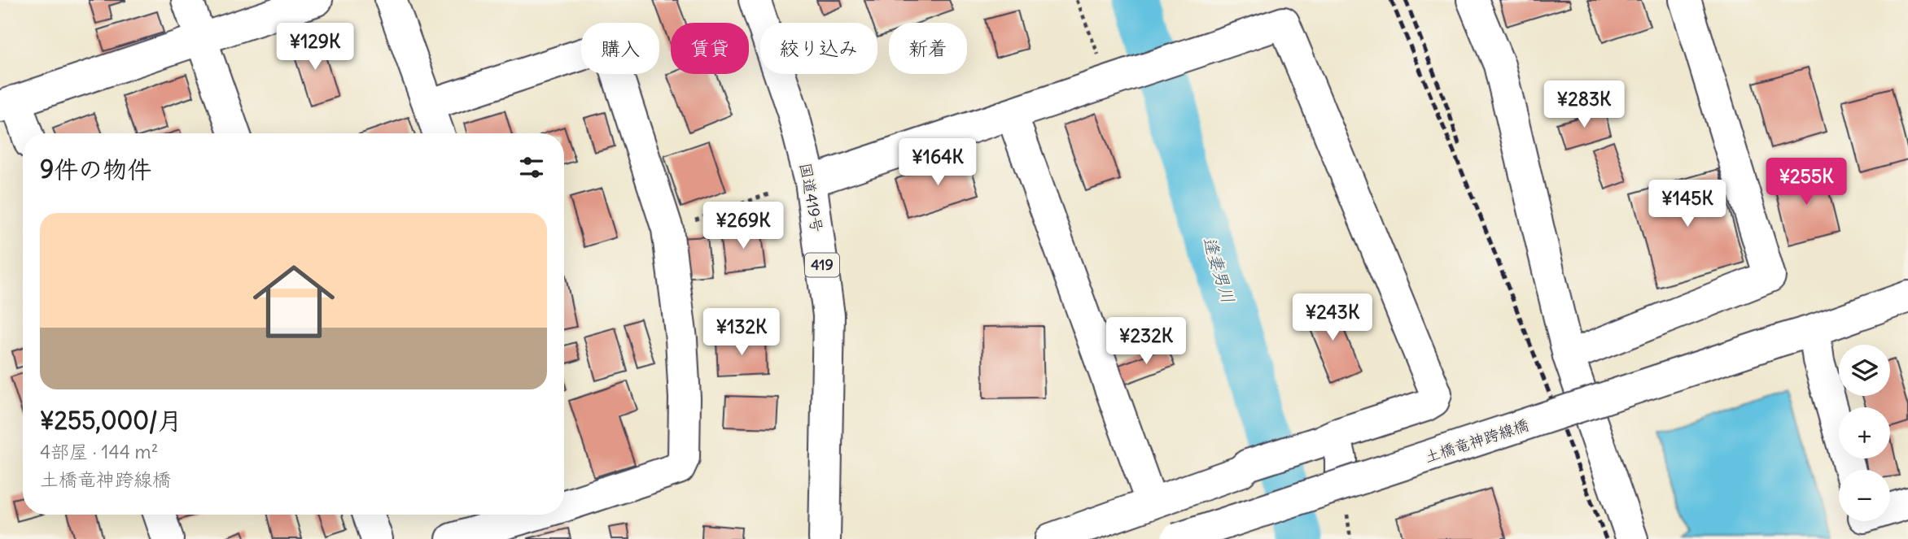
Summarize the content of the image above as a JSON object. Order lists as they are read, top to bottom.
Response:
{
  "streets": {
    "main road": ["国道419号", "419", "土橋竜神跨線橋"]
  },
  "water": ["逢妻男川"],
  "page": {
    "price": [
      "¥129K",
      "¥283K",
      "¥164K",
      "¥255K",
      "¥145K",
      "¥269K",
      "¥243K",
      "¥132K",
      "¥232K"
    ],
    "chip": [
      "購入",
      "賃貸",
      "絞り込み",
      "新着"
    ],
    "heading": "9件の物件",
    "list": [
      {
        "name": "¥255,000/月",
        "note": "4部屋 · 144 m² · 土橋竜神跨線橋"
      }
    ],
    "map_buttons": ["+", "−"]
  }
}
